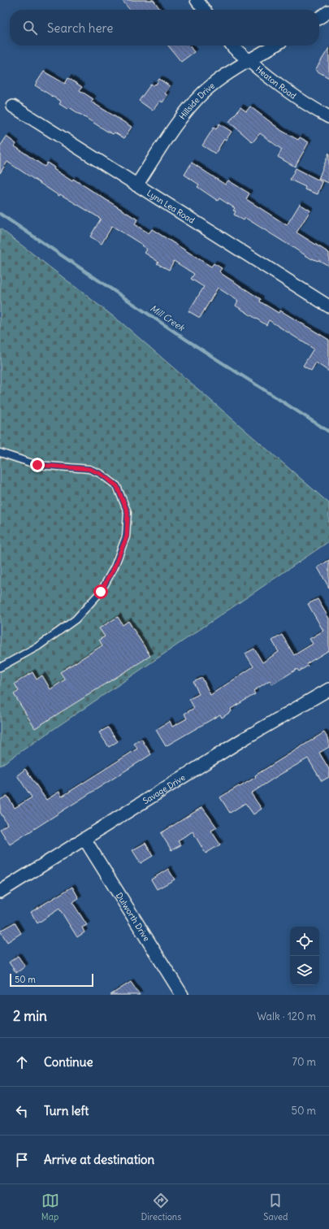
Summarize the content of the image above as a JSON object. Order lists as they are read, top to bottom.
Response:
{
  "streets": {
    "street": [
      "Heaton Road",
      "Hillside Drive",
      "Lynn Lea Road",
      "Savage Drive",
      "Dulworth Drive"
    ]
  },
  "crossings": [
    ["Heaton Road", "Hillside Drive"],
    ["Hillside Drive", "Lynn Lea Road"],
    ["Savage Drive", "Dulworth Drive"]
  ],
  "water": ["Mill Creek"],
  "scale_bar": "50 m",
  "page": {
    "search": "Search here",
    "scale": "50 m",
    "heading": ["2 min", "Walk · 120 m"],
    "list": [
      ["Continue", "70 m"],
      ["Turn left", "50 m"],
      "Arrive at destination"
    ],
    "nav": ["Map", "Directions", "Saved"]
  }
}
